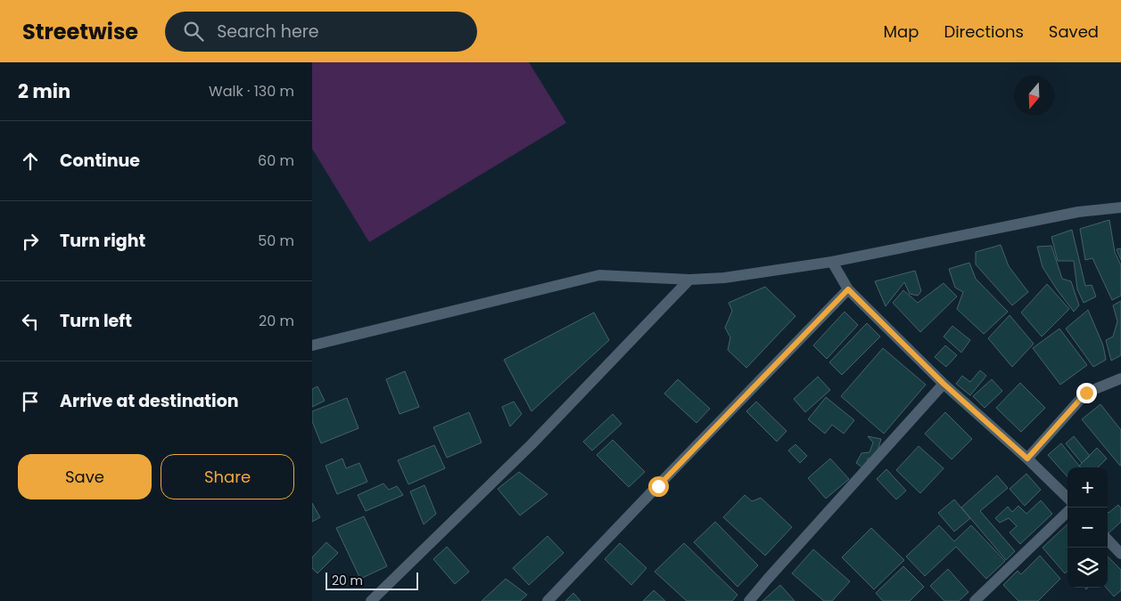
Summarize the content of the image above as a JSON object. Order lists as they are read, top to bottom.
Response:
{
  "scale_bar": "20 m",
  "north": "bottom",
  "page": {
    "header": "Streetwise",
    "search": "Search here",
    "nav": ["Map", "Directions", "Saved"],
    "heading": ["2 min", "Walk · 130 m"],
    "list": [
      ["Continue", "60 m"],
      ["Turn right", "50 m"],
      ["Turn left", "20 m"],
      "Arrive at destination"
    ],
    "buttons": ["Save", "Share"],
    "map_buttons": ["+", "−"],
    "scale": "20 m"
  }
}
